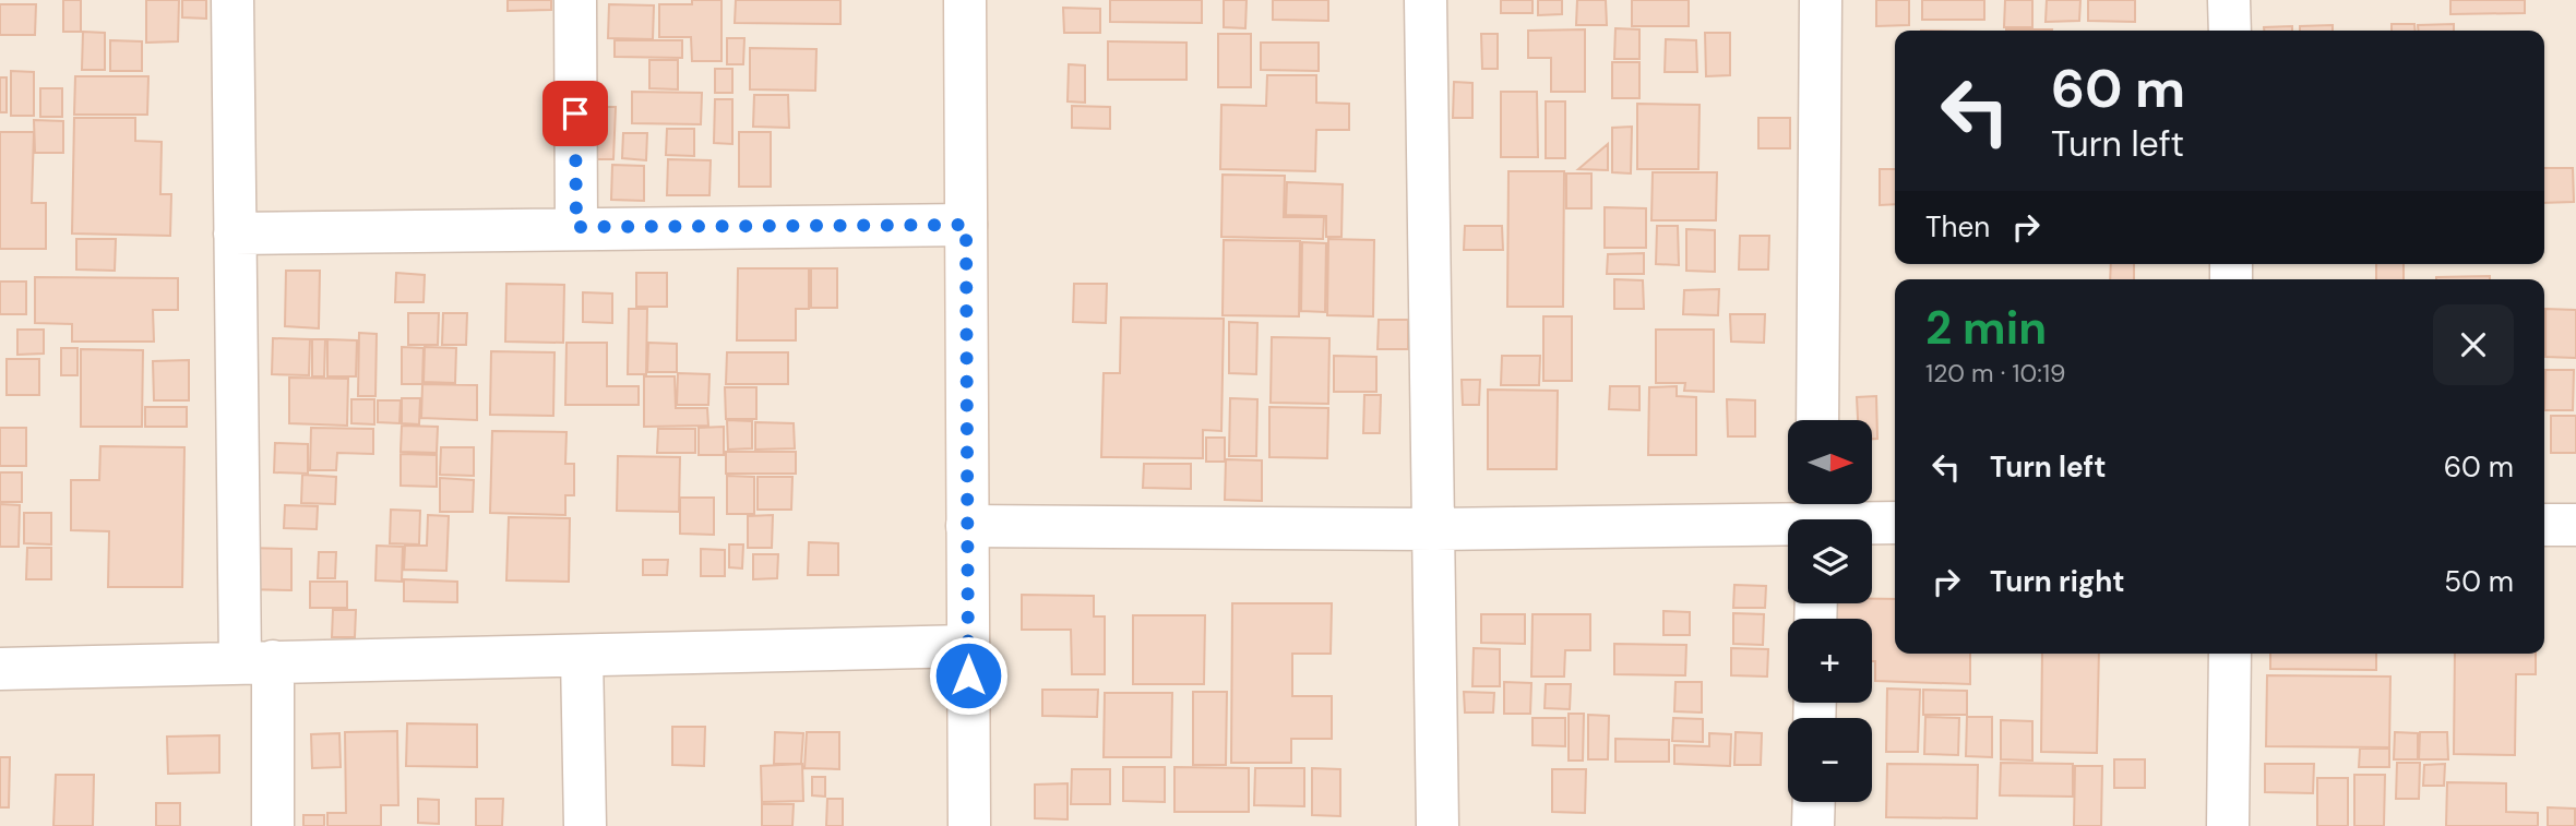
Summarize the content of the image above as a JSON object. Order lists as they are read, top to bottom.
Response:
{
  "north": "right",
  "page": {
    "turn": ["60 m", "Turn left"],
    "then": "Then",
    "heading": ["2 min", "120 m · 10:19"],
    "list": [
      {
        "name": "Turn left",
        "value": "60 m"
      },
      {
        "name": "Turn right",
        "value": "50 m"
      }
    ],
    "map_buttons": ["+", "−"]
  }
}
